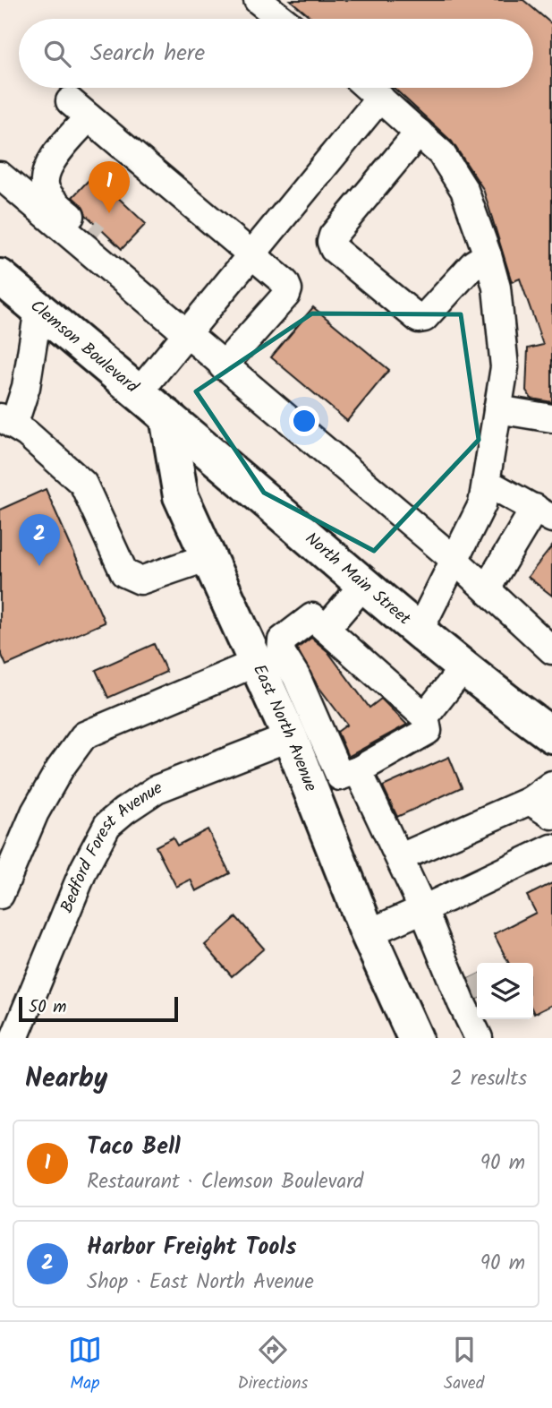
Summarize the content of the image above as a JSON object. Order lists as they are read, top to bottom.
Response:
{
  "streets": {
    "main road": ["Clemson Boulevard", "North Main Street", "East North Avenue"],
    "street": ["Bedford Forest Avenue"]
  },
  "crossings": [
    ["Clemson Boulevard", "North Main Street"],
    ["Clemson Boulevard", "East North Avenue"],
    ["North Main Street", "East North Avenue"],
    ["East North Avenue", "Bedford Forest Avenue"]
  ],
  "scale_bar": "50 m",
  "page": {
    "search": "Search here",
    "pins": ["1", "2"],
    "scale": "50 m",
    "heading": ["Nearby", "2 results"],
    "list": [
      {
        "mark": "1",
        "name": "Taco Bell",
        "note": "Restaurant · Clemson Boulevard",
        "value": "90 m"
      },
      {
        "mark": "2",
        "name": "Harbor Freight Tools",
        "note": "Shop · East North Avenue",
        "value": "90 m"
      }
    ],
    "nav": ["Map", "Directions", "Saved"]
  }
}
